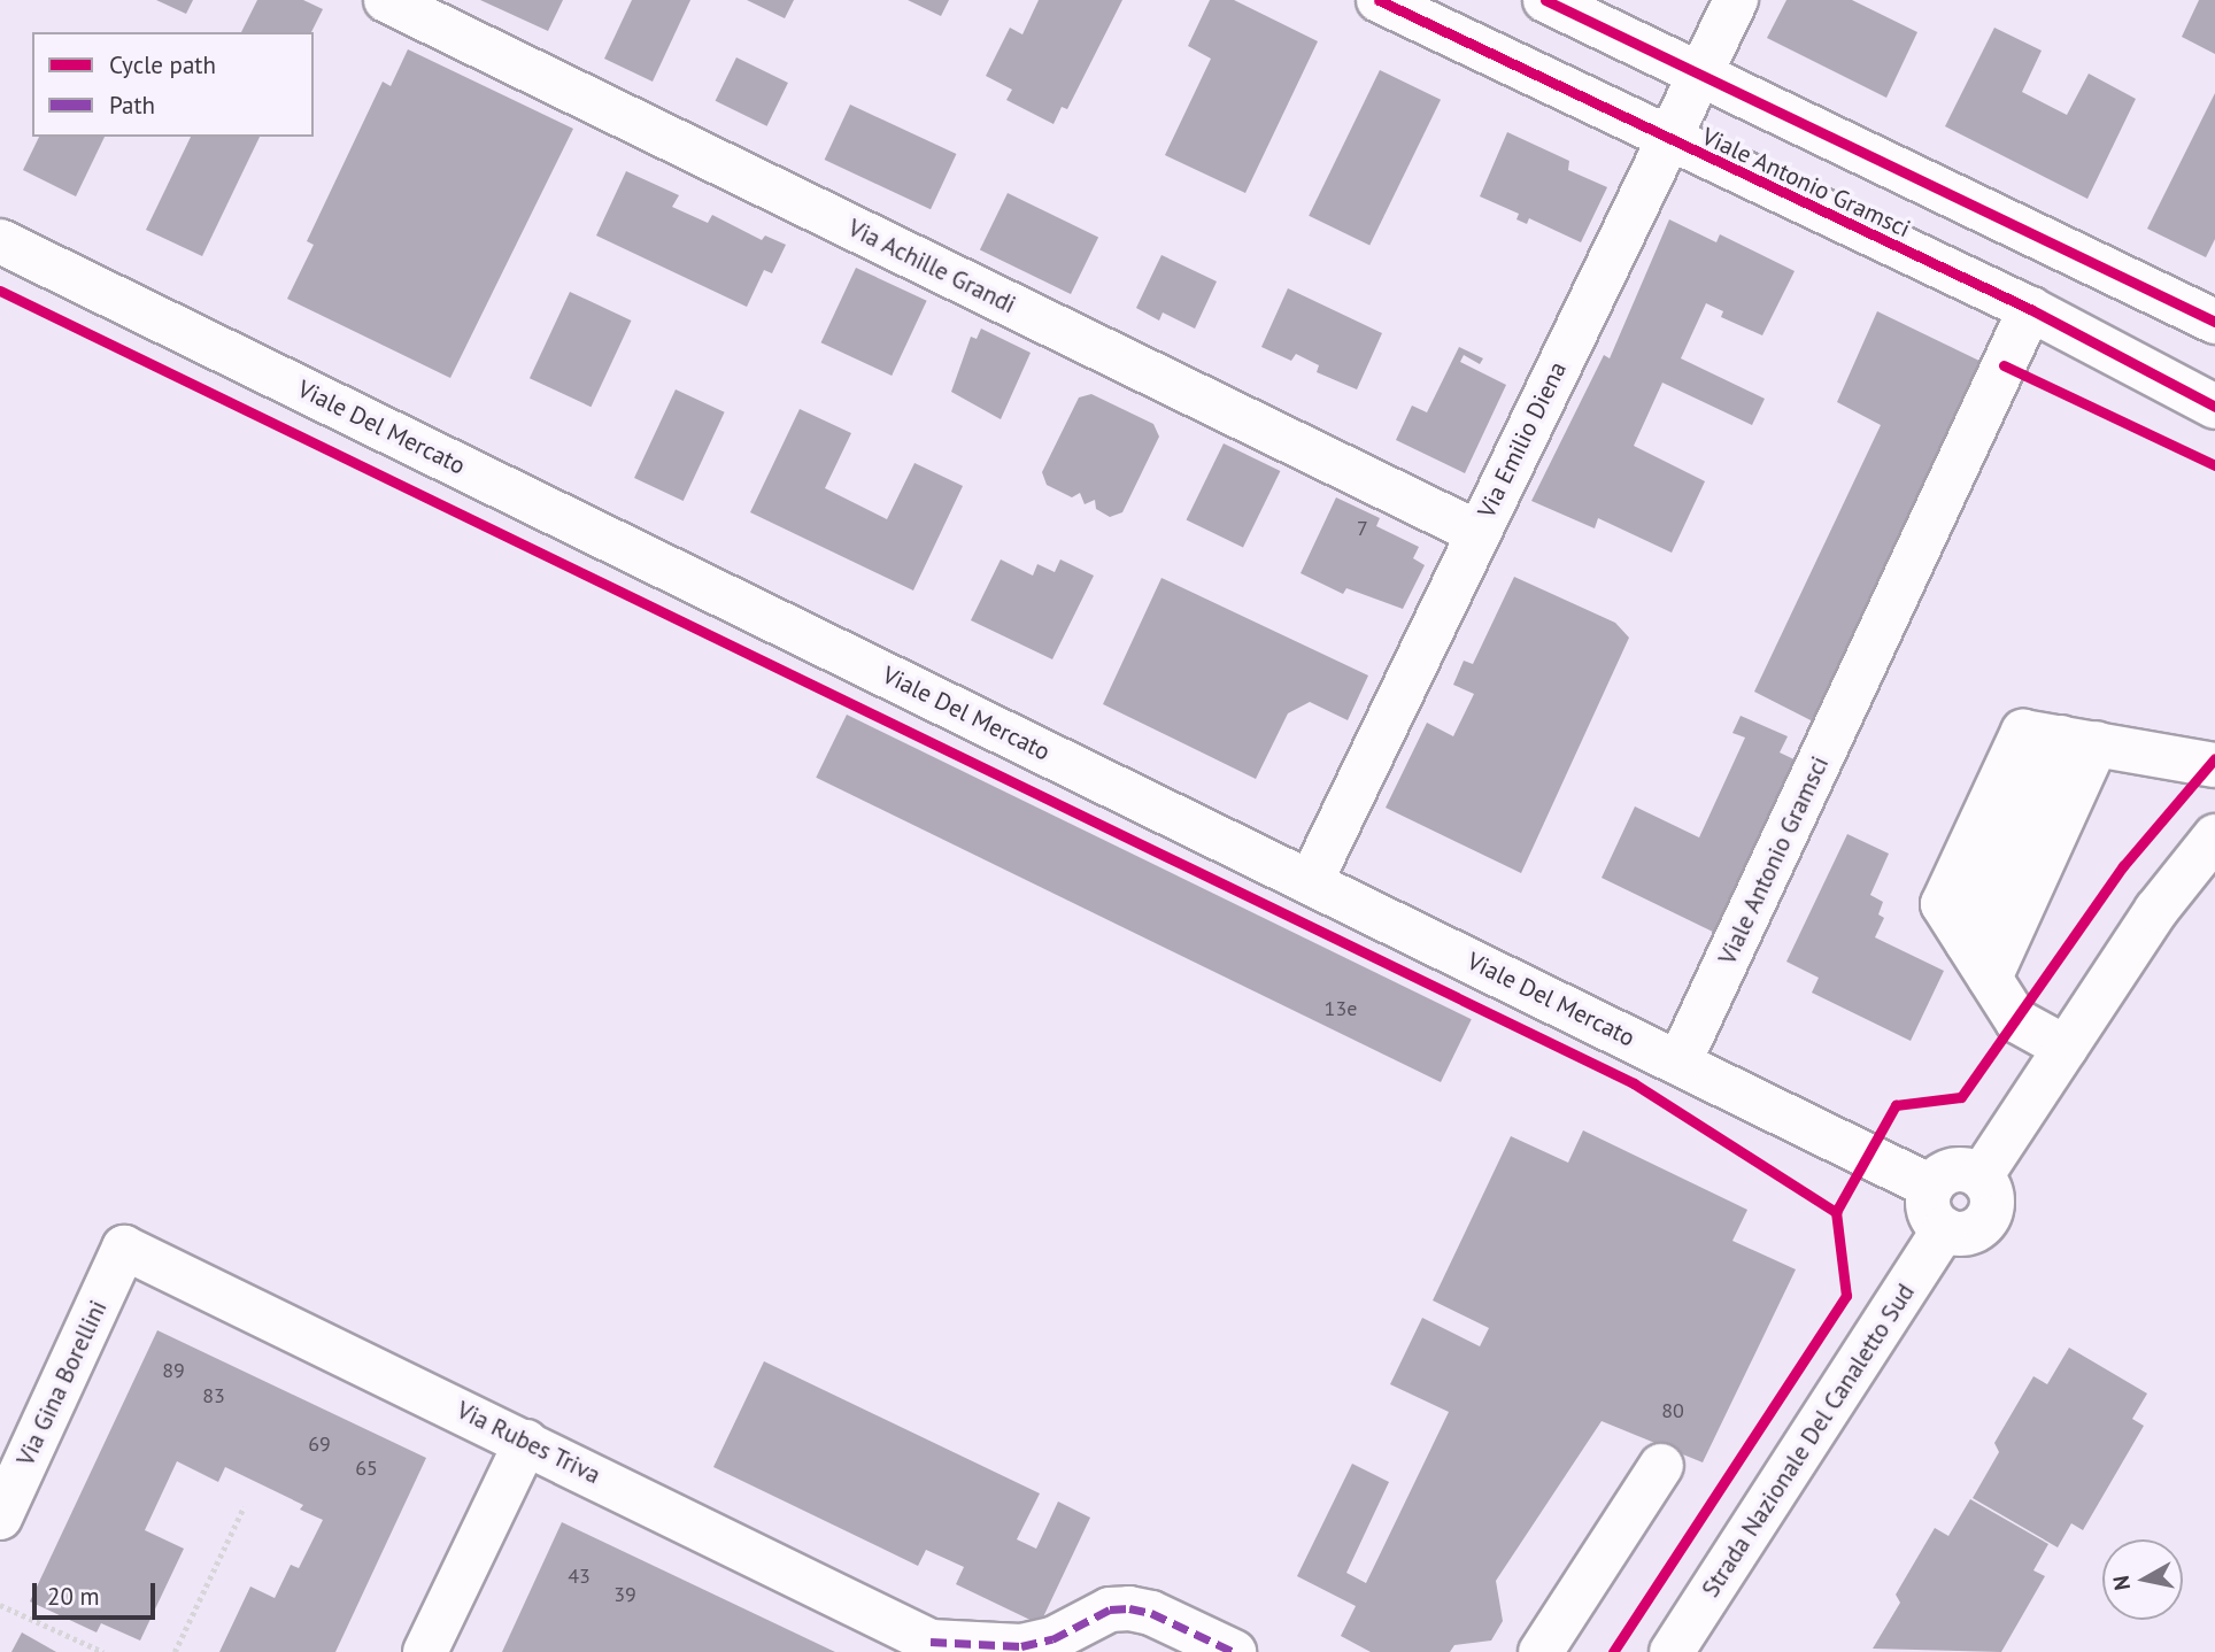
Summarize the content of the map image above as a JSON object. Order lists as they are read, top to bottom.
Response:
{
  "streets": {
    "street": [
      "Viale Antonio Gramsci",
      "Via Achille Grandi",
      "Viale Del Mercato",
      "Via Emilio Diena",
      "Via Gina Borellini",
      "Strada Nazionale Del Canaletto Sud",
      "Via Rubes Triva"
    ]
  },
  "crossings": [
    ["Viale Antonio Gramsci", "Viale Del Mercato"],
    ["Viale Antonio Gramsci", "Via Emilio Diena"],
    ["Via Achille Grandi", "Via Emilio Diena"],
    ["Viale Del Mercato", "Via Emilio Diena"],
    ["Viale Del Mercato", "Strada Nazionale Del Canaletto Sud"],
    ["Via Gina Borellini", "Via Rubes Triva"]
  ],
  "house_numbers": [
    "7",
    "13e",
    "89",
    "83",
    "80",
    "69",
    "65",
    "43",
    "39"
  ],
  "legend": ["Cycle path", "Path"],
  "scale_bar": "20 m",
  "north": "left"
}
